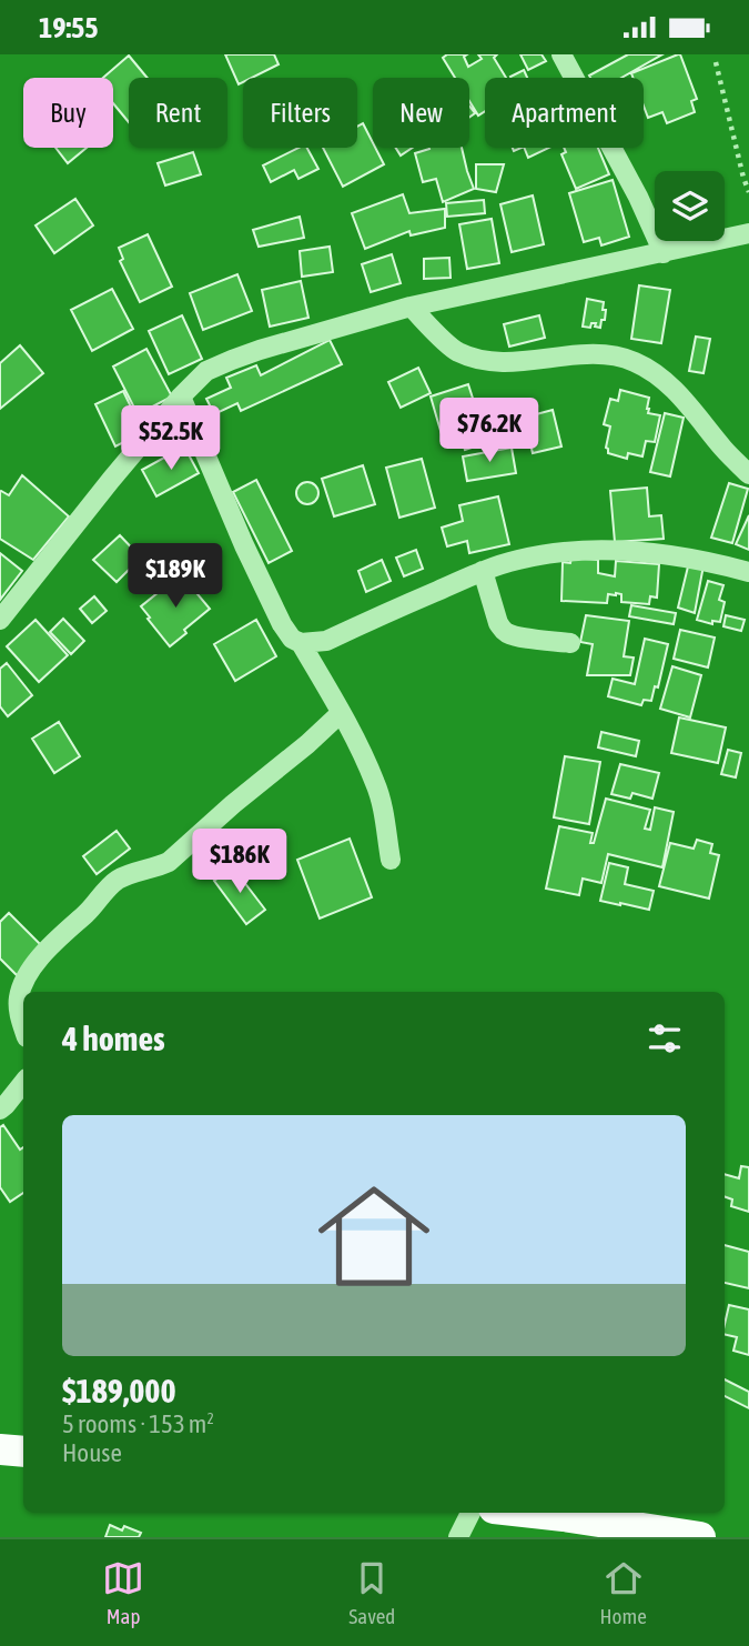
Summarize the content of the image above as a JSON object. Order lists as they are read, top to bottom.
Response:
{
  "page": {
    "status": "19:55",
    "chip": [
      "Buy",
      "Rent",
      "Filters",
      "New",
      "Apartment"
    ],
    "price": [
      "$76.2K",
      "$52.5K",
      "$189K",
      "$186K"
    ],
    "heading": "4 homes",
    "list": [
      {
        "name": "$189,000",
        "note": "5 rooms · 153 m² · House"
      }
    ],
    "tabs": ["Map", "Saved", "Home"]
  }
}
